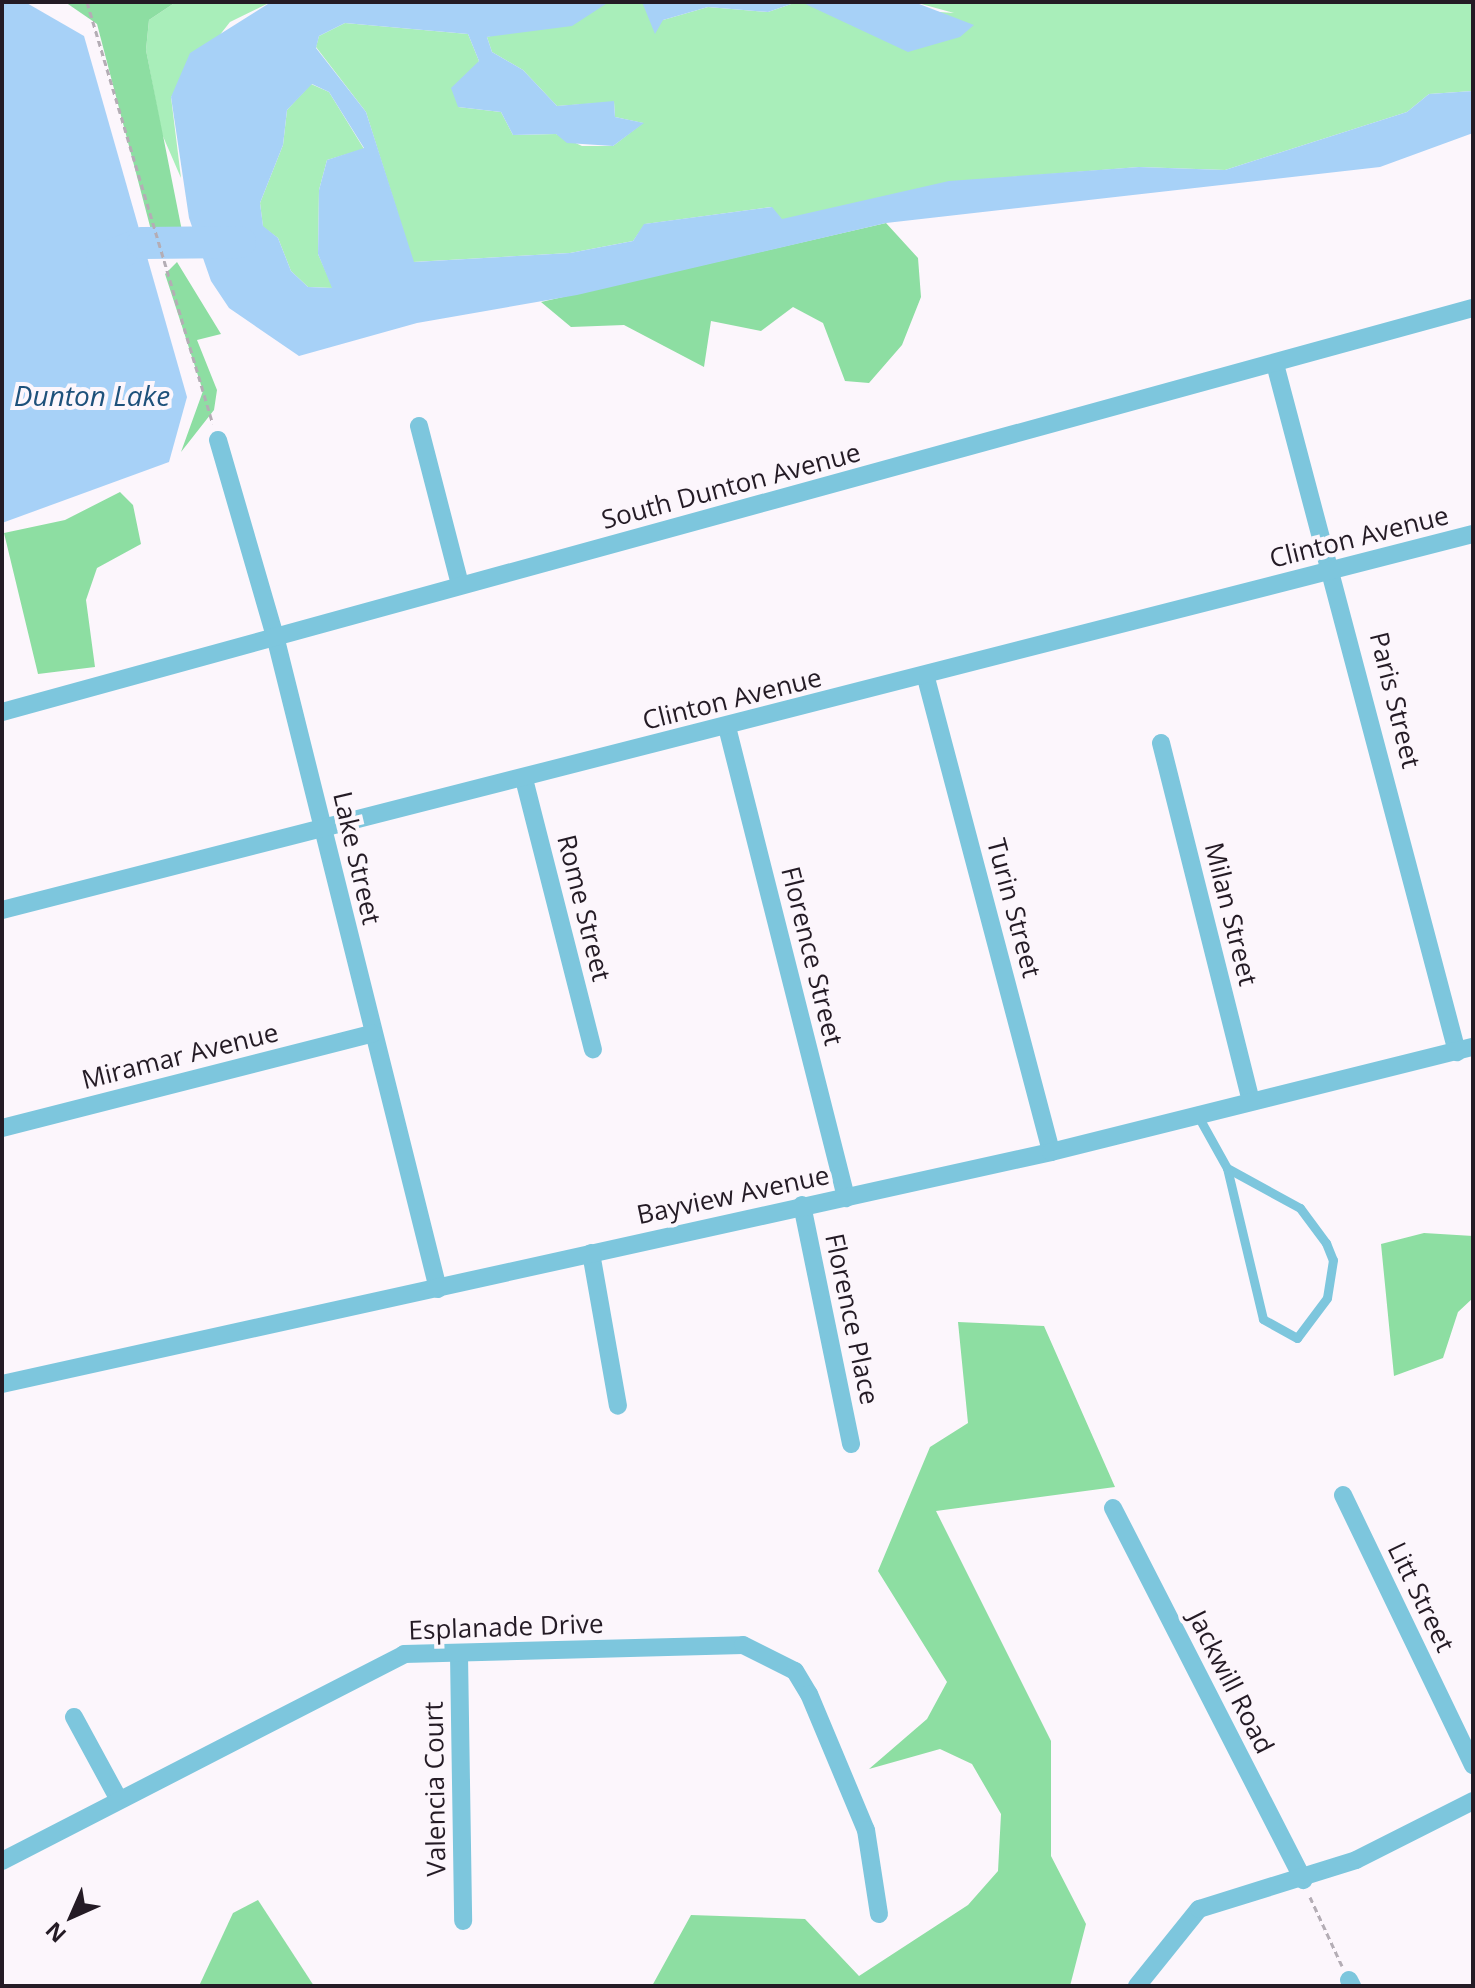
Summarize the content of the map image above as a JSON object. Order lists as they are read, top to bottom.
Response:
{
  "streets": {
    "street": [
      "South Dunton Avenue",
      "Clinton Avenue",
      "Paris Street",
      "Lake Street",
      "Rome Street",
      "Turin Street",
      "Milan Street",
      "Florence Street",
      "Miramar Avenue",
      "Bayview Avenue",
      "Florence Place",
      "Litt Street",
      "Esplanade Drive",
      "Jackwill Road",
      "Valencia Court"
    ]
  },
  "crossings": [
    ["South Dunton Avenue", "Paris Street"],
    ["South Dunton Avenue", "Lake Street"],
    ["Clinton Avenue", "Paris Street"],
    ["Clinton Avenue", "Lake Street"],
    ["Clinton Avenue", "Rome Street"],
    ["Clinton Avenue", "Turin Street"],
    ["Clinton Avenue", "Florence Street"],
    ["Paris Street", "Bayview Avenue"],
    ["Lake Street", "Miramar Avenue"],
    ["Lake Street", "Bayview Avenue"],
    ["Turin Street", "Bayview Avenue"],
    ["Milan Street", "Bayview Avenue"],
    ["Florence Street", "Bayview Avenue"],
    ["Bayview Avenue", "Florence Place"],
    ["Esplanade Drive", "Valencia Court"]
  ],
  "water": ["Dunton Lake"],
  "north": "bottom left"
}
